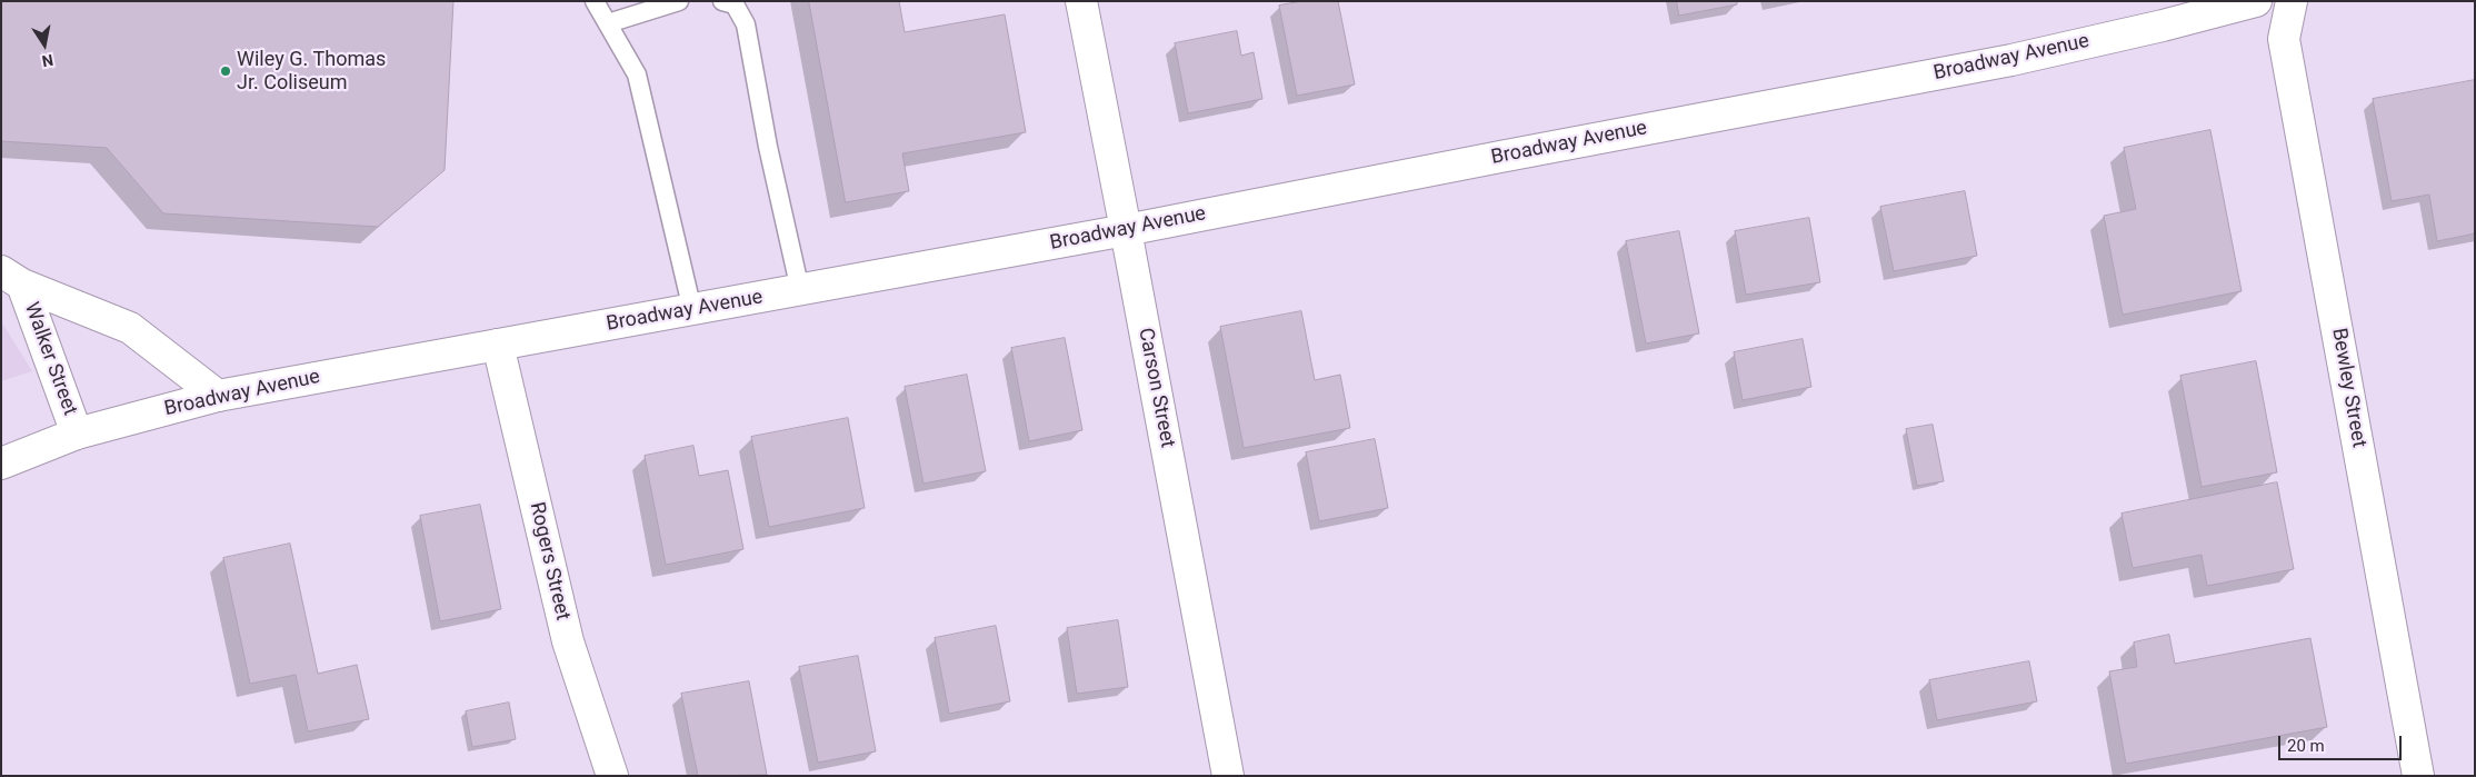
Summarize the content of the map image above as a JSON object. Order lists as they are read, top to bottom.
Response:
{
  "streets": {
    "street": [
      "Broadway Avenue",
      "Walker Street",
      "Carson Street",
      "Bewley Street",
      "Rogers Street"
    ]
  },
  "crossings": [
    ["Broadway Avenue", "Walker Street"],
    ["Broadway Avenue", "Carson Street"],
    ["Broadway Avenue", "Rogers Street"]
  ],
  "places": ["Wiley G. Thomas Jr. Coliseum"],
  "scale_bar": "20 m",
  "north": "bottom"
}
